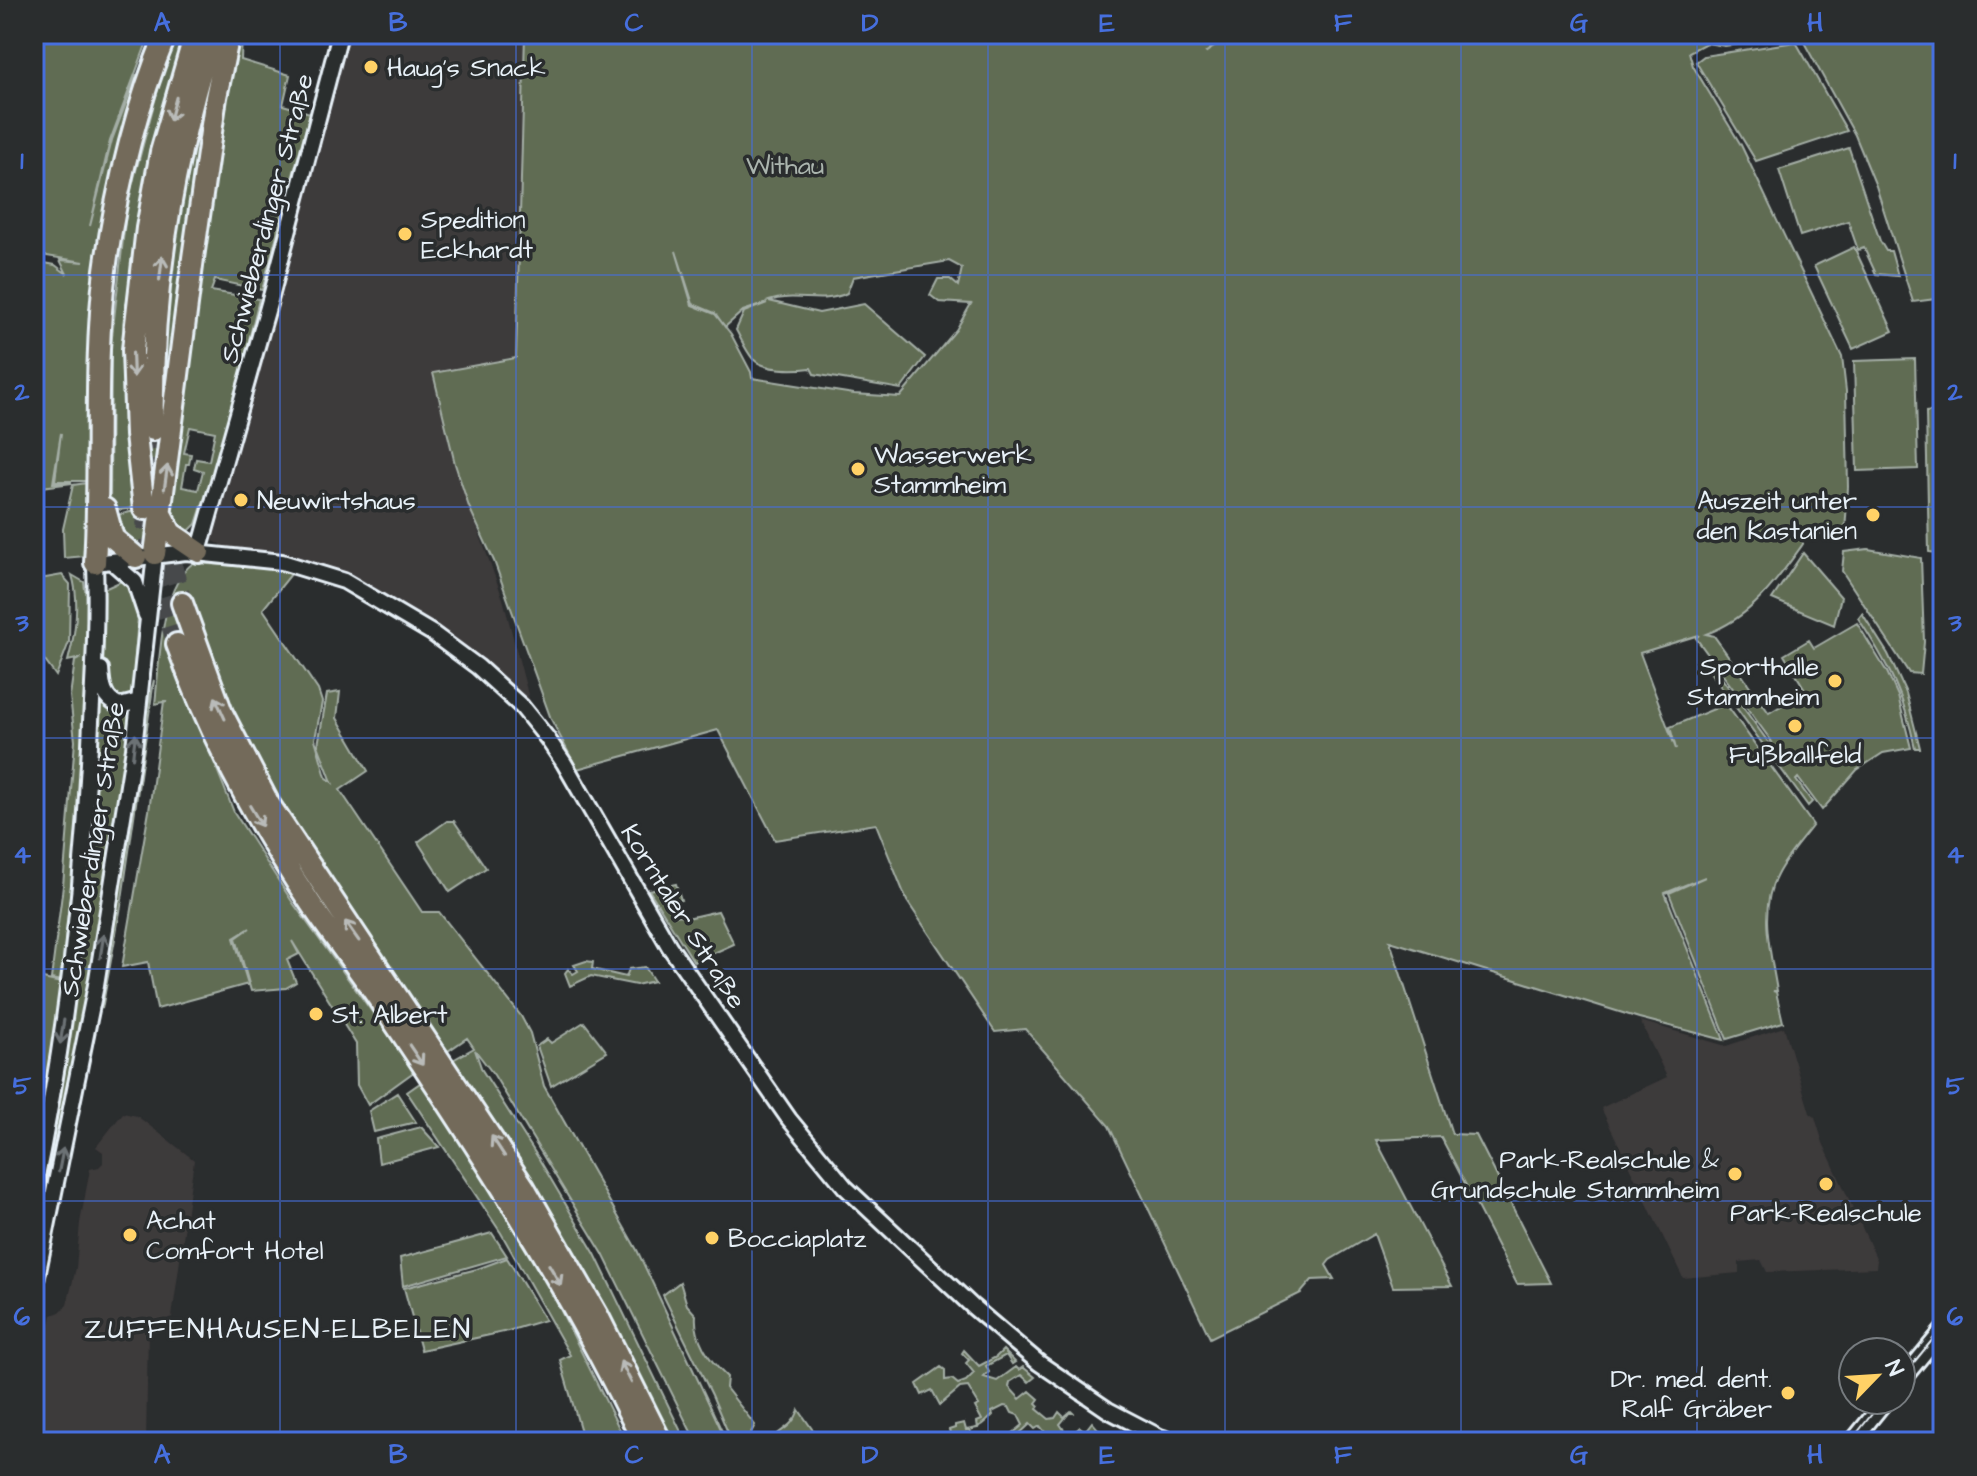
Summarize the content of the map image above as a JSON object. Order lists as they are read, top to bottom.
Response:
{
  "streets": {
    "street": ["Schwieberdinger Straße", "Korntaler Straße"]
  },
  "crossings": [
    ["Schwieberdinger Straße", "Korntaler Straße"]
  ],
  "districts": ["ZUFFENHAUSEN-ELBELEN"],
  "parks": ["Withau"],
  "places": [
    "Haug's Snack",
    "Spedition Eckhardt",
    "Wasserwerk Stammheim",
    "Neuwirtshaus",
    "Auszeit unter den Kastanien",
    "Sporthalle Stammheim",
    "Fußballfeld",
    "St. Albert",
    "Park-Realschule & Grundschule Stammheim",
    "Park-Realschule",
    "Achat Comfort Hotel",
    "Bocciaplatz",
    "Dr. med. dent. Ralf Gräber"
  ],
  "north": "top right",
  "grid": {
    "columns": [
      "A",
      "B",
      "C",
      "D",
      "E",
      "F",
      "G",
      "H"
    ],
    "rows": [
      "1",
      "2",
      "3",
      "4",
      "5",
      "6"
    ]
  }
}
